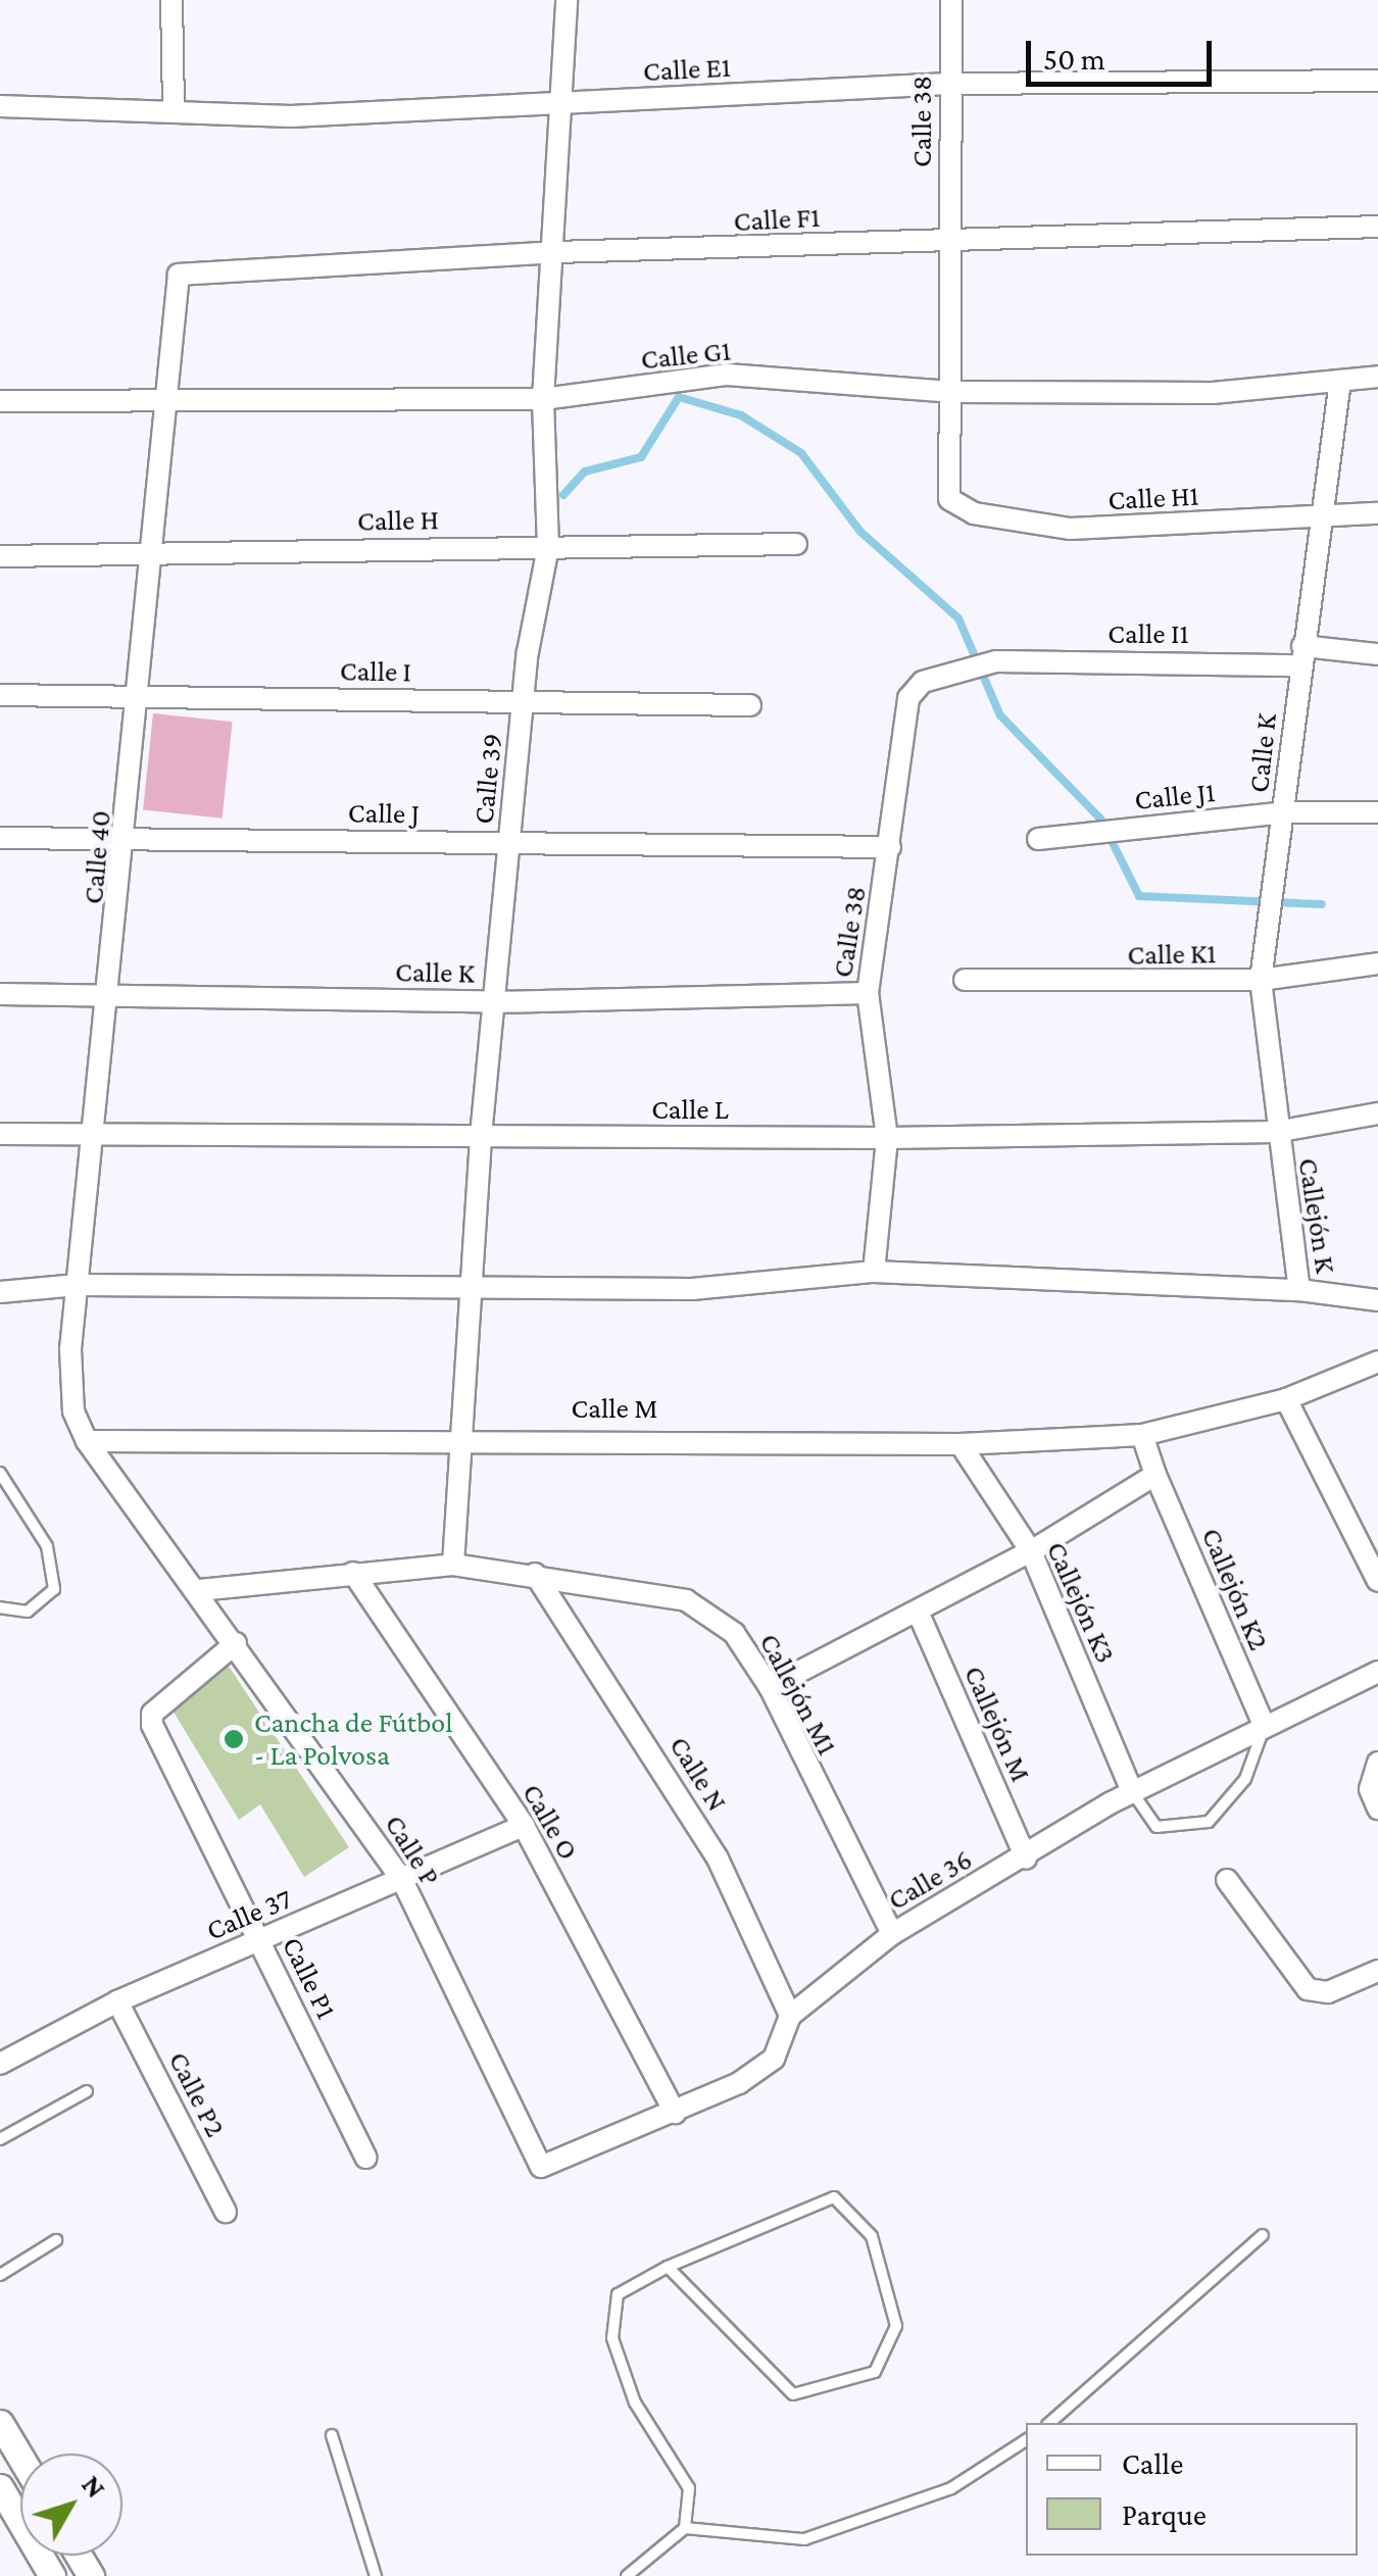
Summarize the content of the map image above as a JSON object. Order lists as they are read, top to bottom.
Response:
{
  "streets": {
    "street": [
      "Calle E1",
      "Calle 38",
      "Calle F1",
      "Calle G1",
      "Calle H1",
      "Calle H",
      "Calle I1",
      "Calle I",
      "Calle K",
      "Calle 39",
      "Calle J1",
      "Calle J",
      "Calle 40",
      "Calle K1",
      "Calle L",
      "Callejón K",
      "Calle M",
      "Callejón K2",
      "Callejón K3",
      "Callejón M1",
      "Callejón M",
      "Calle N",
      "Calle O",
      "Calle P",
      "Calle 36",
      "Calle 37",
      "Calle P1",
      "Calle P2"
    ]
  },
  "crossings": [
    ["Calle E1", "Calle 38"],
    ["Calle E1", "Calle 39"],
    ["Calle 38", "Calle F1"],
    ["Calle 38", "Calle G1"],
    ["Calle 38", "Calle H1"],
    ["Calle 38", "Calle I1"],
    ["Calle 38", "Calle K"],
    ["Calle 38", "Calle J"],
    ["Calle 38", "Calle L"],
    ["Calle F1", "Calle 39"],
    ["Calle F1", "Calle 40"],
    ["Calle G1", "Calle K"],
    ["Calle G1", "Calle 39"],
    ["Calle G1", "Calle 40"],
    ["Calle H1", "Calle K"],
    ["Calle H", "Calle 39"],
    ["Calle H", "Calle 40"],
    ["Calle I1", "Calle K"],
    ["Calle I", "Calle 39"],
    ["Calle I", "Calle 40"],
    ["Calle K", "Calle 39"],
    ["Calle K", "Calle J1"],
    ["Calle K", "Calle 40"],
    ["Calle K", "Calle K1"],
    ["Calle K", "Calle L"],
    ["Calle K", "Callejón K"],
    ["Calle 39", "Calle J"],
    ["Calle 39", "Calle L"],
    ["Calle 39", "Calle M"],
    ["Calle 39", "Callejón M1"],
    ["Calle J", "Calle 40"],
    ["Calle 40", "Calle L"],
    ["Calle 40", "Calle M"],
    ["Calle 40", "Calle P"],
    ["Calle L", "Callejón K"],
    ["Calle M", "Callejón K3"],
    ["Calle M", "Calle P"],
    ["Callejón K2", "Calle 36"],
    ["Callejón K3", "Calle 36"],
    ["Callejón M1", "Calle N"],
    ["Callejón M1", "Calle O"],
    ["Callejón M1", "Calle P"],
    ["Callejón M1", "Calle 36"],
    ["Callejón M", "Calle 36"],
    ["Calle N", "Calle 36"],
    ["Calle O", "Calle 36"],
    ["Calle O", "Calle 37"],
    ["Calle P", "Calle 36"],
    ["Calle P", "Calle 37"],
    ["Calle P", "Calle P1"],
    ["Calle 37", "Calle P1"],
    ["Calle 37", "Calle P2"]
  ],
  "places": ["Cancha de Fútbol - La Polvosa"],
  "legend": ["Calle", "Parque"],
  "scale_bar": "50 m",
  "north": "top right"
}
